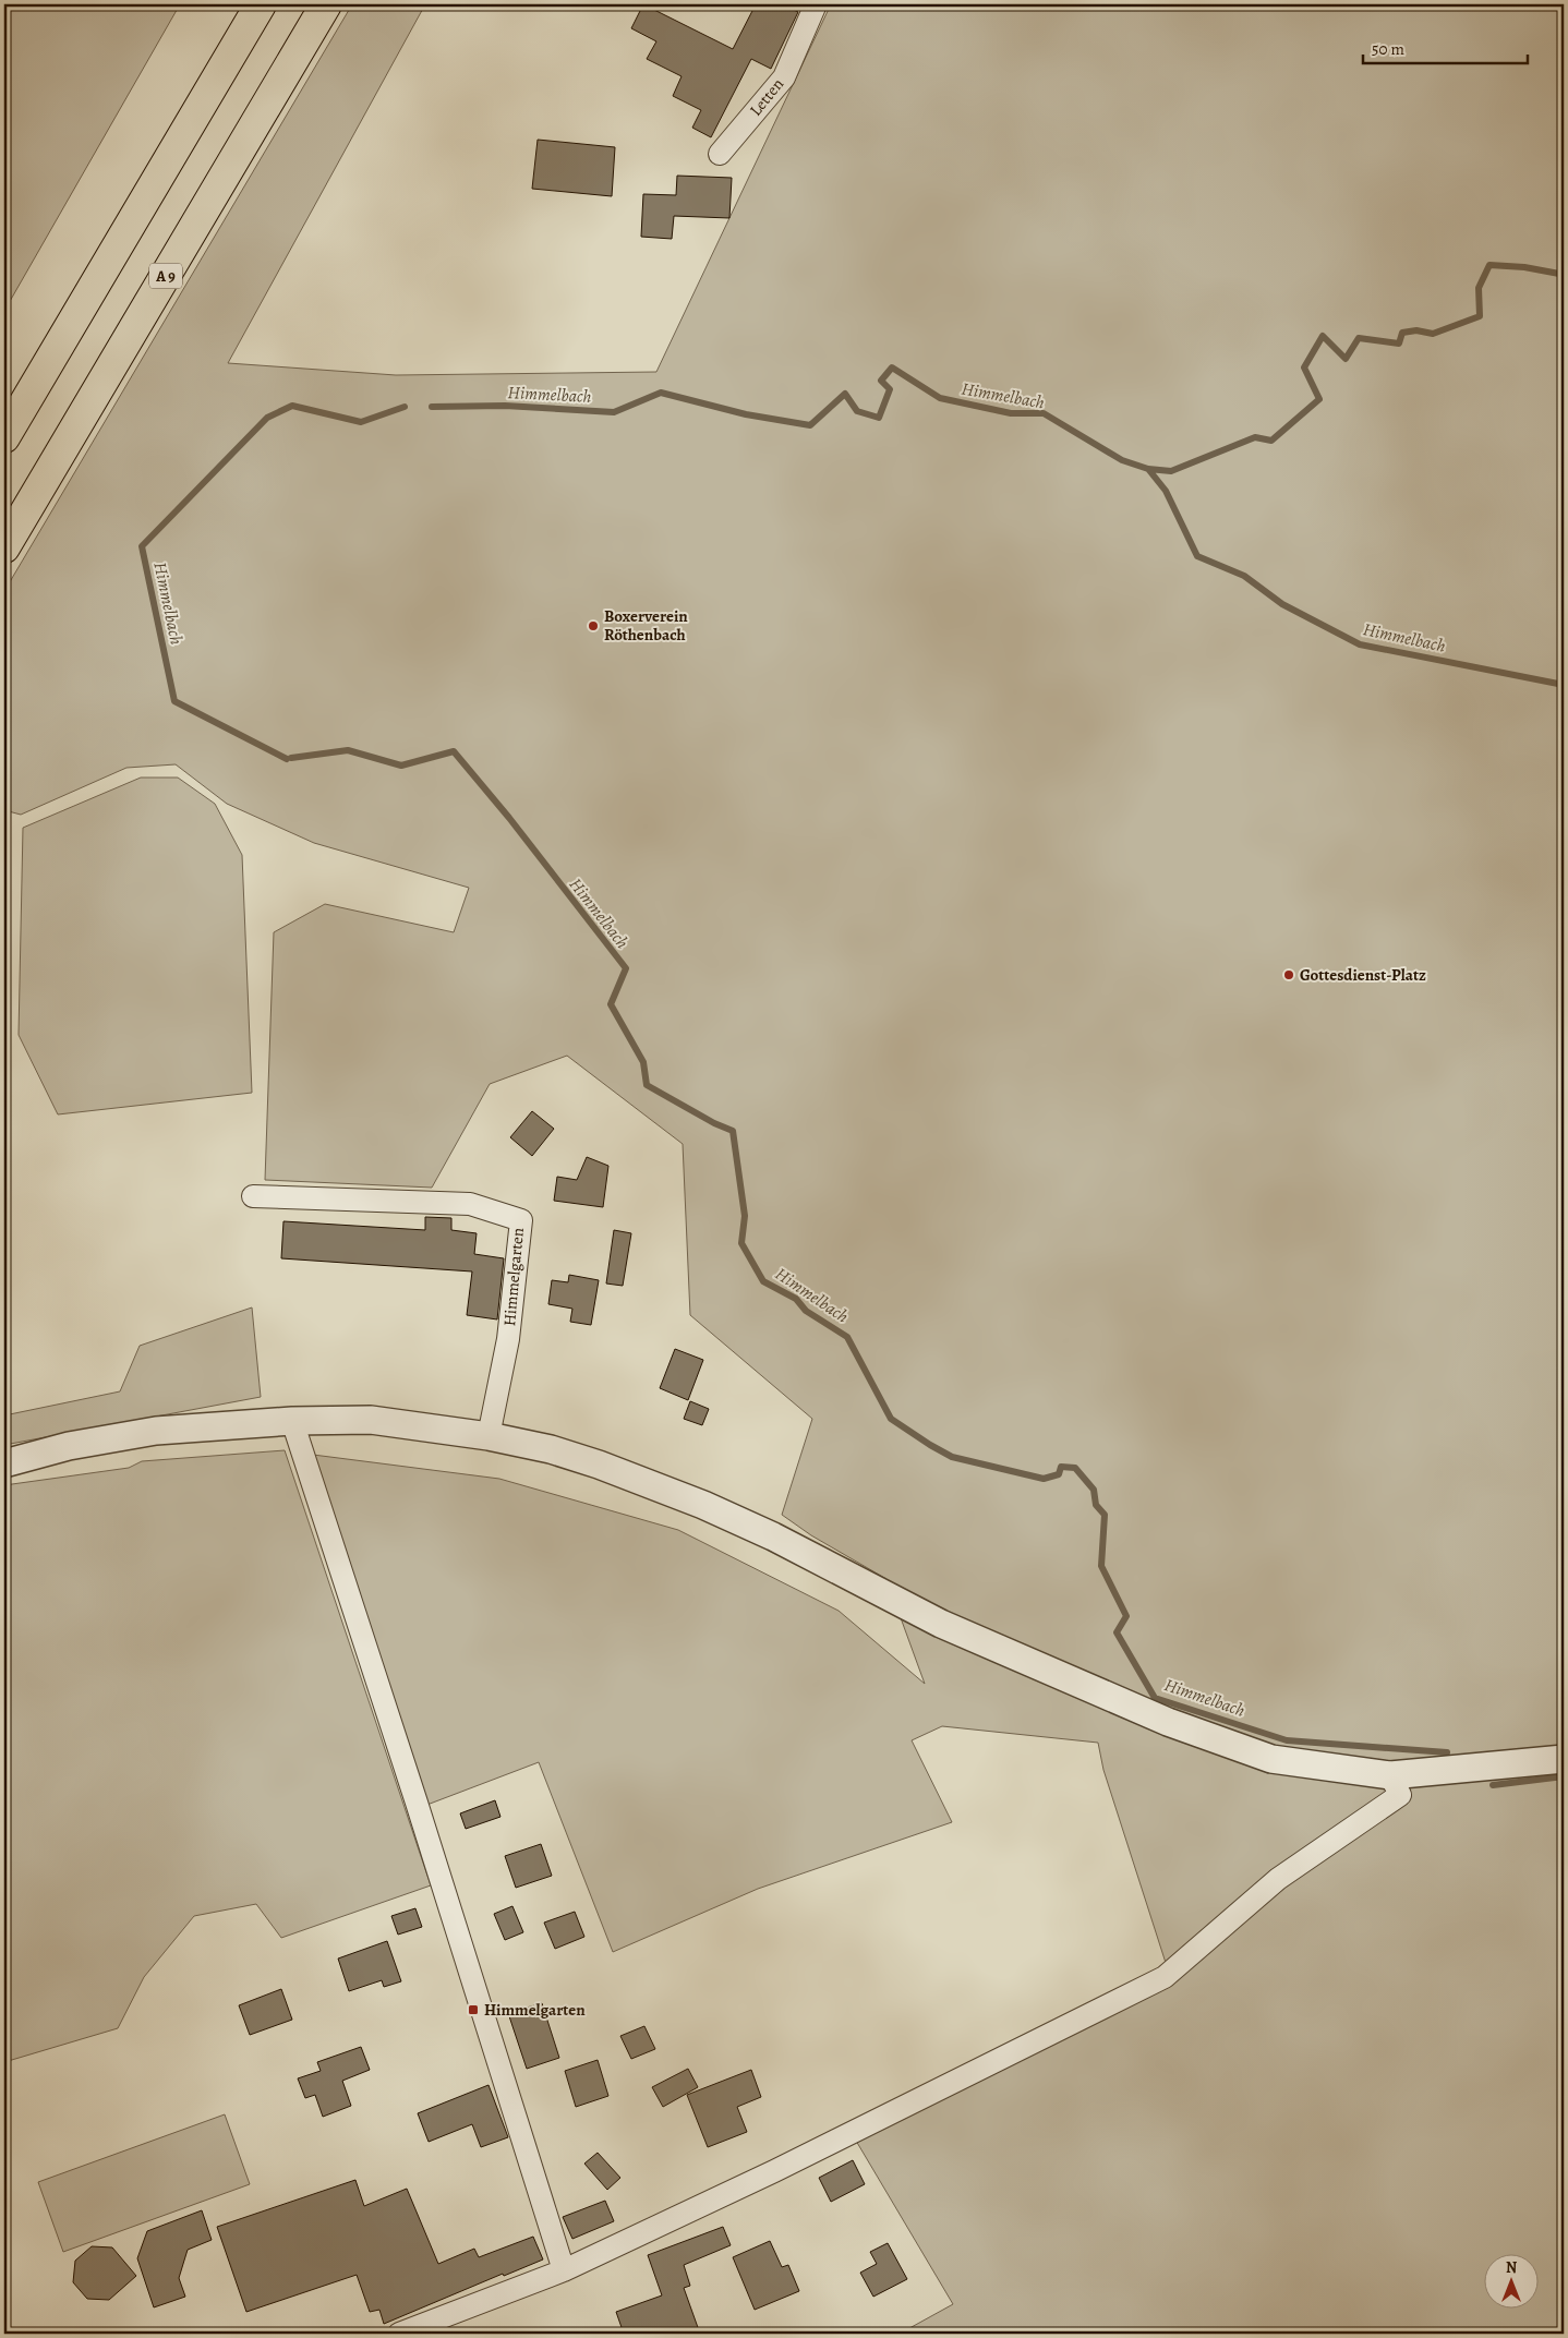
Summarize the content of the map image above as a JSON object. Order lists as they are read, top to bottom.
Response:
{
  "streets": {
    "highway": ["A 9"],
    "street": ["Letten", "Himmelgarten"]
  },
  "water": ["Himmelbach"],
  "places": {
    "other": ["Boxerverein Röthenbach", "Gottesdienst-Platz"],
    "transit": ["Himmelgarten"]
  },
  "scale_bar": "50 m",
  "north": "top"
}
